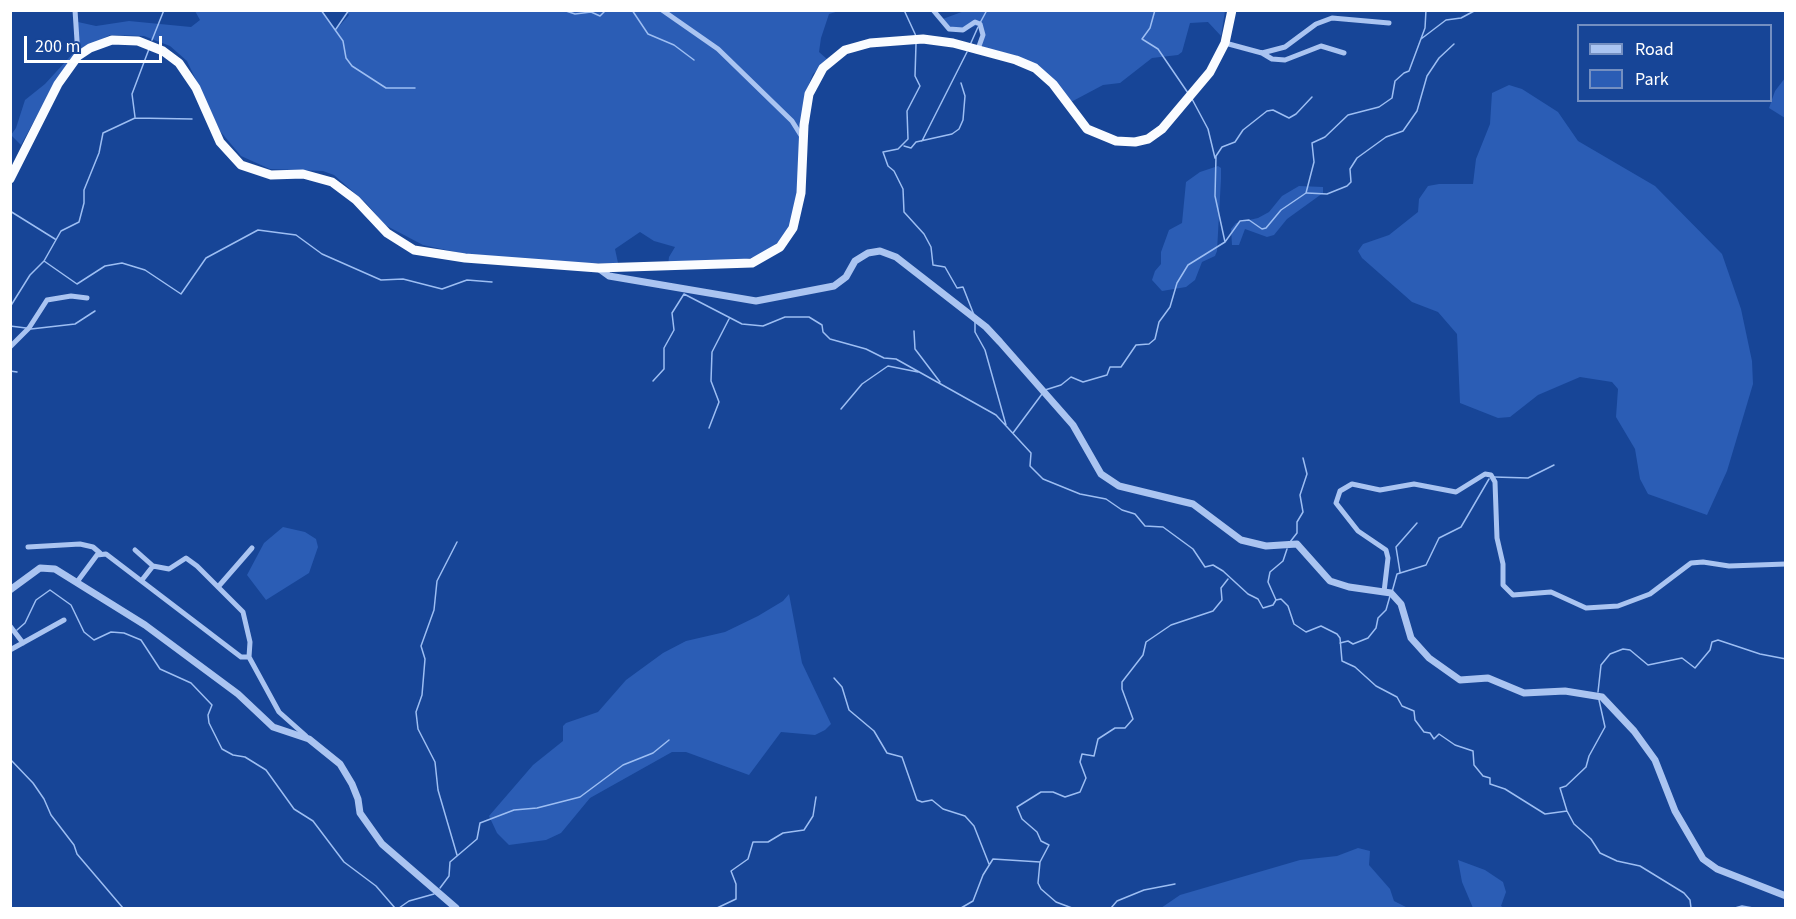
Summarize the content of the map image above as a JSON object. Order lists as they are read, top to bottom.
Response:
{
  "legend": ["Road", "Park"],
  "scale_bar": "200 m"
}
